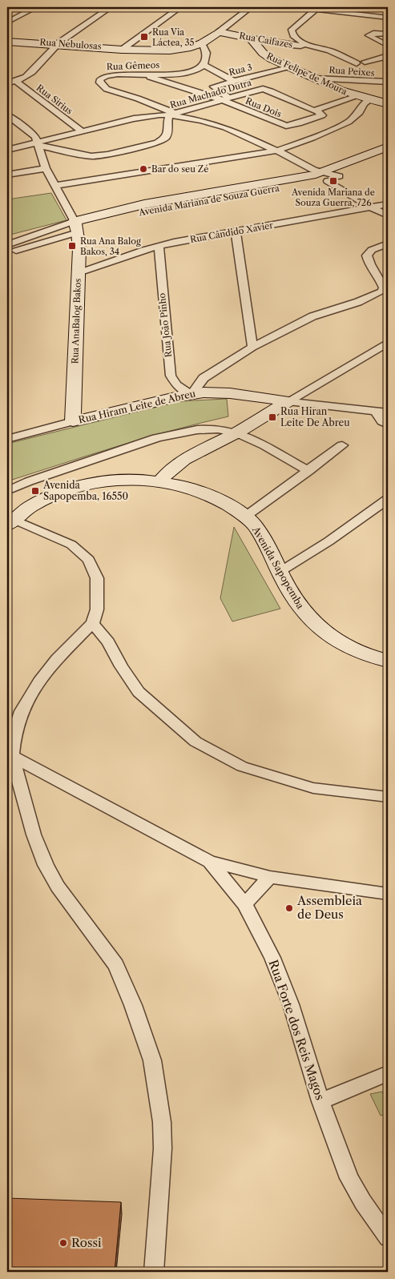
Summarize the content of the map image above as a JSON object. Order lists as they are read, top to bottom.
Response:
{
  "streets": {
    "main road": [
      "Rua Caifazes",
      "Rua Nebulosas",
      "Rua Felipe de Moura",
      "Avenida Mariana de Souza Guerra",
      "Rua AnaBalog Bakos",
      "Rua Hiram Leite de Abreu",
      "Avenida Sapopemba"
    ],
    "street": [
      "Rua Gêmeos",
      "Rua 3",
      "Rua Peixes",
      "Rua Machado Dutra",
      "Rua Sirius",
      "Rua Dois",
      "Rua Cândido Xavier",
      "Rua João Pinho",
      "Rua Forte dos Reis Magos"
    ]
  },
  "crossings": [
    ["Rua Caifazes", "Rua Nebulosas"],
    ["Rua Caifazes", "Rua Felipe de Moura"],
    ["Rua Nebulosas", "Rua Sirius"],
    ["Rua Gêmeos", "Rua Machado Dutra"],
    ["Rua Gêmeos", "Rua Dois"],
    ["Rua 3", "Rua Felipe de Moura"],
    ["Rua 3", "Rua Machado Dutra"],
    ["Rua 3", "Rua Dois"],
    ["Rua Peixes", "Rua Felipe de Moura"],
    ["Rua Machado Dutra", "Rua Dois"],
    ["Avenida Mariana de Souza Guerra", "Rua AnaBalog Bakos"],
    ["Rua Cândido Xavier", "Rua AnaBalog Bakos"],
    ["Rua Cândido Xavier", "Rua João Pinho"],
    ["Rua AnaBalog Bakos", "Rua Hiram Leite de Abreu"],
    ["Rua João Pinho", "Rua Hiram Leite de Abreu"]
  ],
  "places": {
    "transit": [
      "Rua Via Láctea, 35",
      "Avenida Mariana de Souza Guerra, 726",
      "Rua Ana Balog Bakos, 34",
      "Rua Hiran Leite De Abreu",
      "Avenida Sapopemba, 16550"
    ],
    "other": ["Bar do seu Zé", "Assembleia de Deus", "Rossi"]
  }
}
